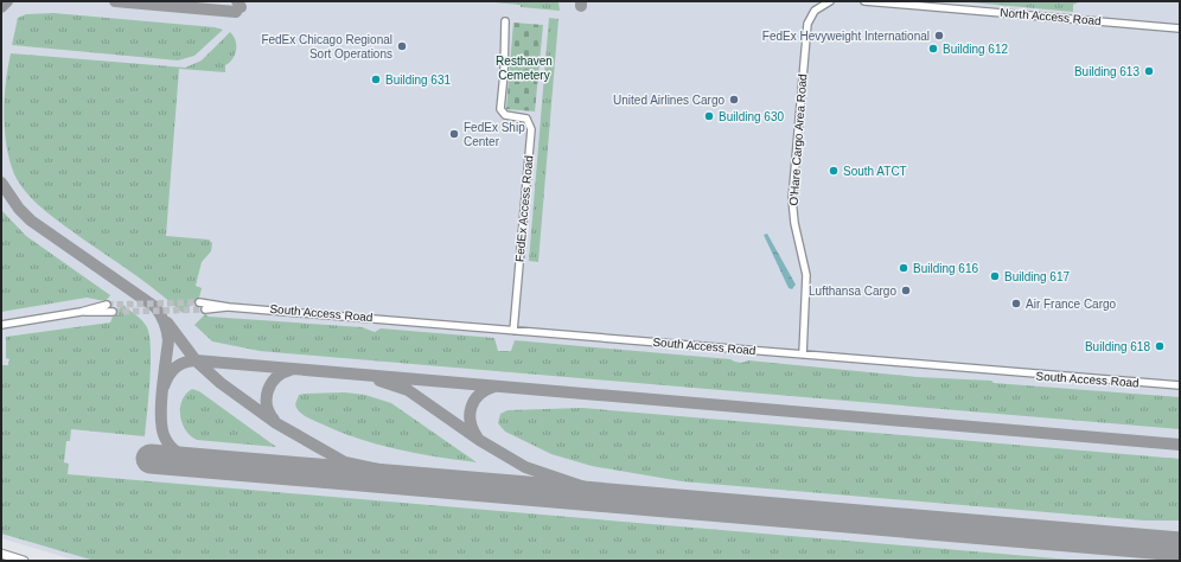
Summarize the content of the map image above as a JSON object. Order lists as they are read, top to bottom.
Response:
{
  "streets": {
    "street": [
      "North Access Road",
      "O'Hare Cargo Area Road",
      "FedEx Access Road",
      "South Access Road"
    ]
  },
  "crossings": [
    ["O'Hare Cargo Area Road", "South Access Road"],
    ["FedEx Access Road", "South Access Road"]
  ],
  "parks": ["Resthaven Cemetery"],
  "places": [
    "FedEx Hevyweight International",
    "FedEx Chicago Regional Sort Operations",
    "Building 612",
    "Building 613",
    "Building 631",
    "United Airlines Cargo",
    "Building 630",
    "FedEx Ship Center",
    "South ATCT",
    "Building 616",
    "Building 617",
    "Lufthansa Cargo",
    "Air France Cargo",
    "Building 618"
  ]
}
